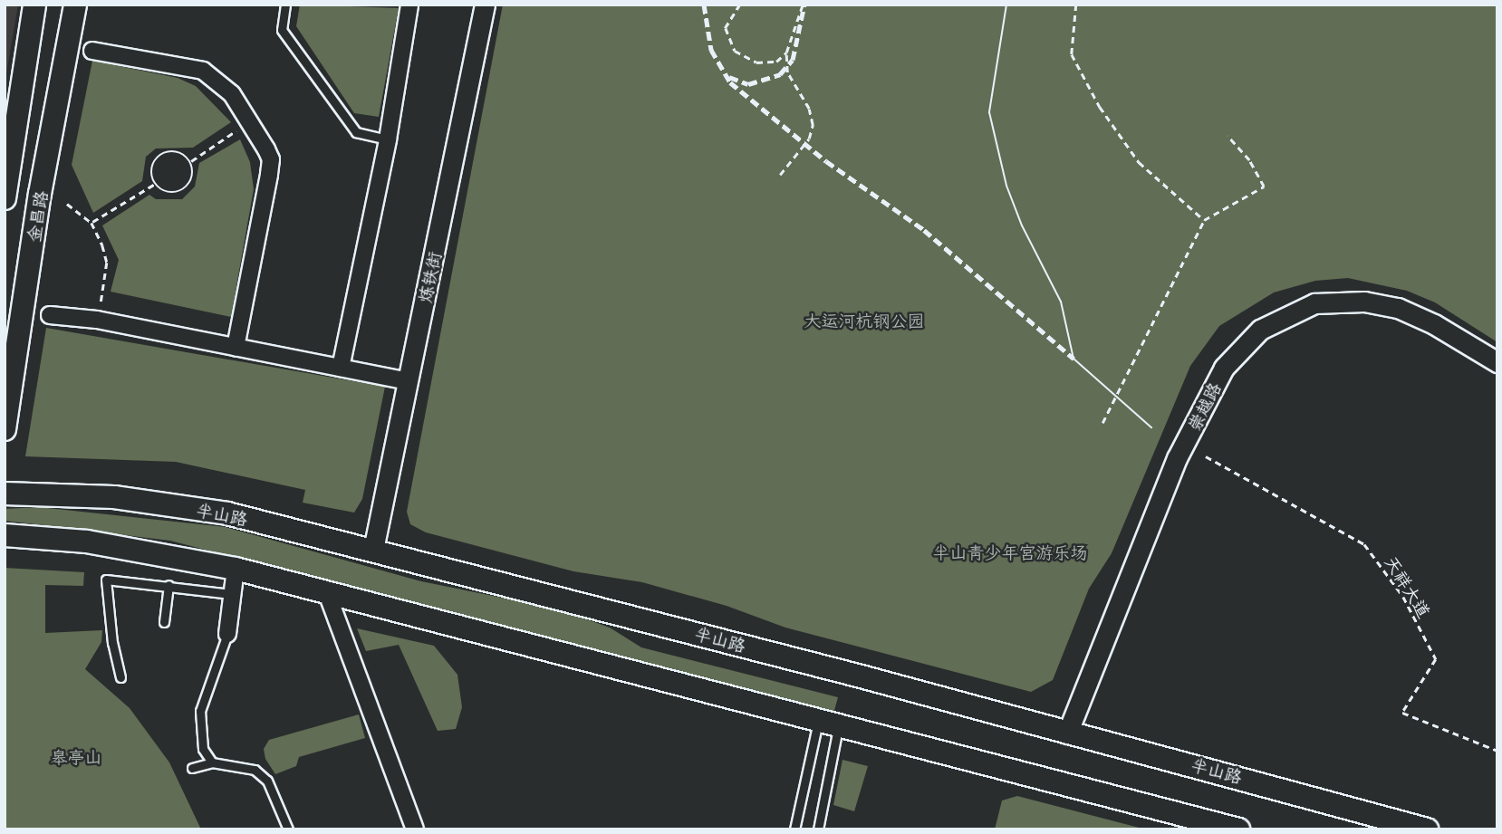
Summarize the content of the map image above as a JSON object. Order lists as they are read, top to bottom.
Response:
{
  "streets": {
    "main road": ["金昌路", "半山路"],
    "street": ["炼铁街", "崇越路"],
    "path": ["天祥大道"]
  },
  "crossings": [
    ["炼铁街", "半山路"],
    ["崇越路", "半山路"]
  ],
  "parks": ["大运河杭钢公园", "半山青少年宫游乐场", "皋亭山"]
}
